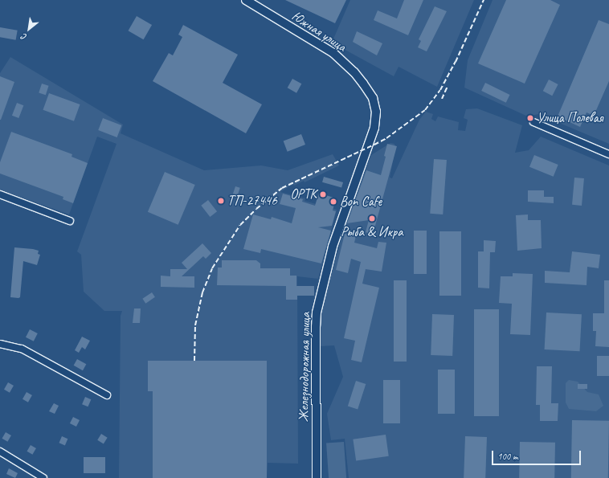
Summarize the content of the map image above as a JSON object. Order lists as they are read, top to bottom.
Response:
{
  "streets": {
    "street": ["Южная улица", "Железнодорожная улица"]
  },
  "crossings": [
    ["Южная улица", "Железнодорожная улица"]
  ],
  "places": [
    "Улица Полевая",
    "ОРТК",
    "ТП-27446",
    "Bon Cafe",
    "Рыба & Икра"
  ],
  "scale_bar": "100 m",
  "north": "bottom left"
}
